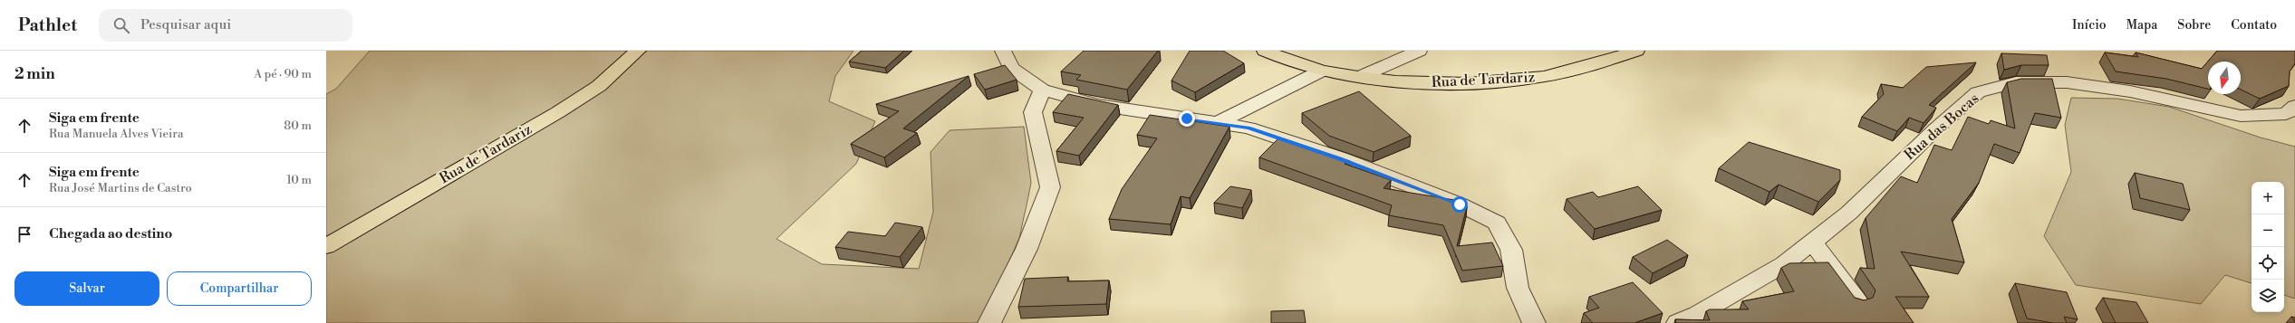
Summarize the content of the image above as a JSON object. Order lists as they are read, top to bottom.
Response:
{
  "streets": {
    "main road": ["Rua de Tardariz"],
    "street": ["Rua das Bocas"]
  },
  "north": "bottom",
  "page": {
    "header": "Pathlet",
    "search": "Pesquisar aqui",
    "nav": [
      "Início",
      "Mapa",
      "Sobre",
      "Contato"
    ],
    "heading": ["2 min", "A pé · 90 m"],
    "list": [
      ["Siga em frente", "Rua Manuela Alves Vieira", "80 m"],
      ["Siga em frente", "Rua José Martins de Castro", "10 m"],
      "Chegada ao destino"
    ],
    "map_buttons": ["+", "−"],
    "buttons": ["Salvar", "Compartilhar"]
  }
}
